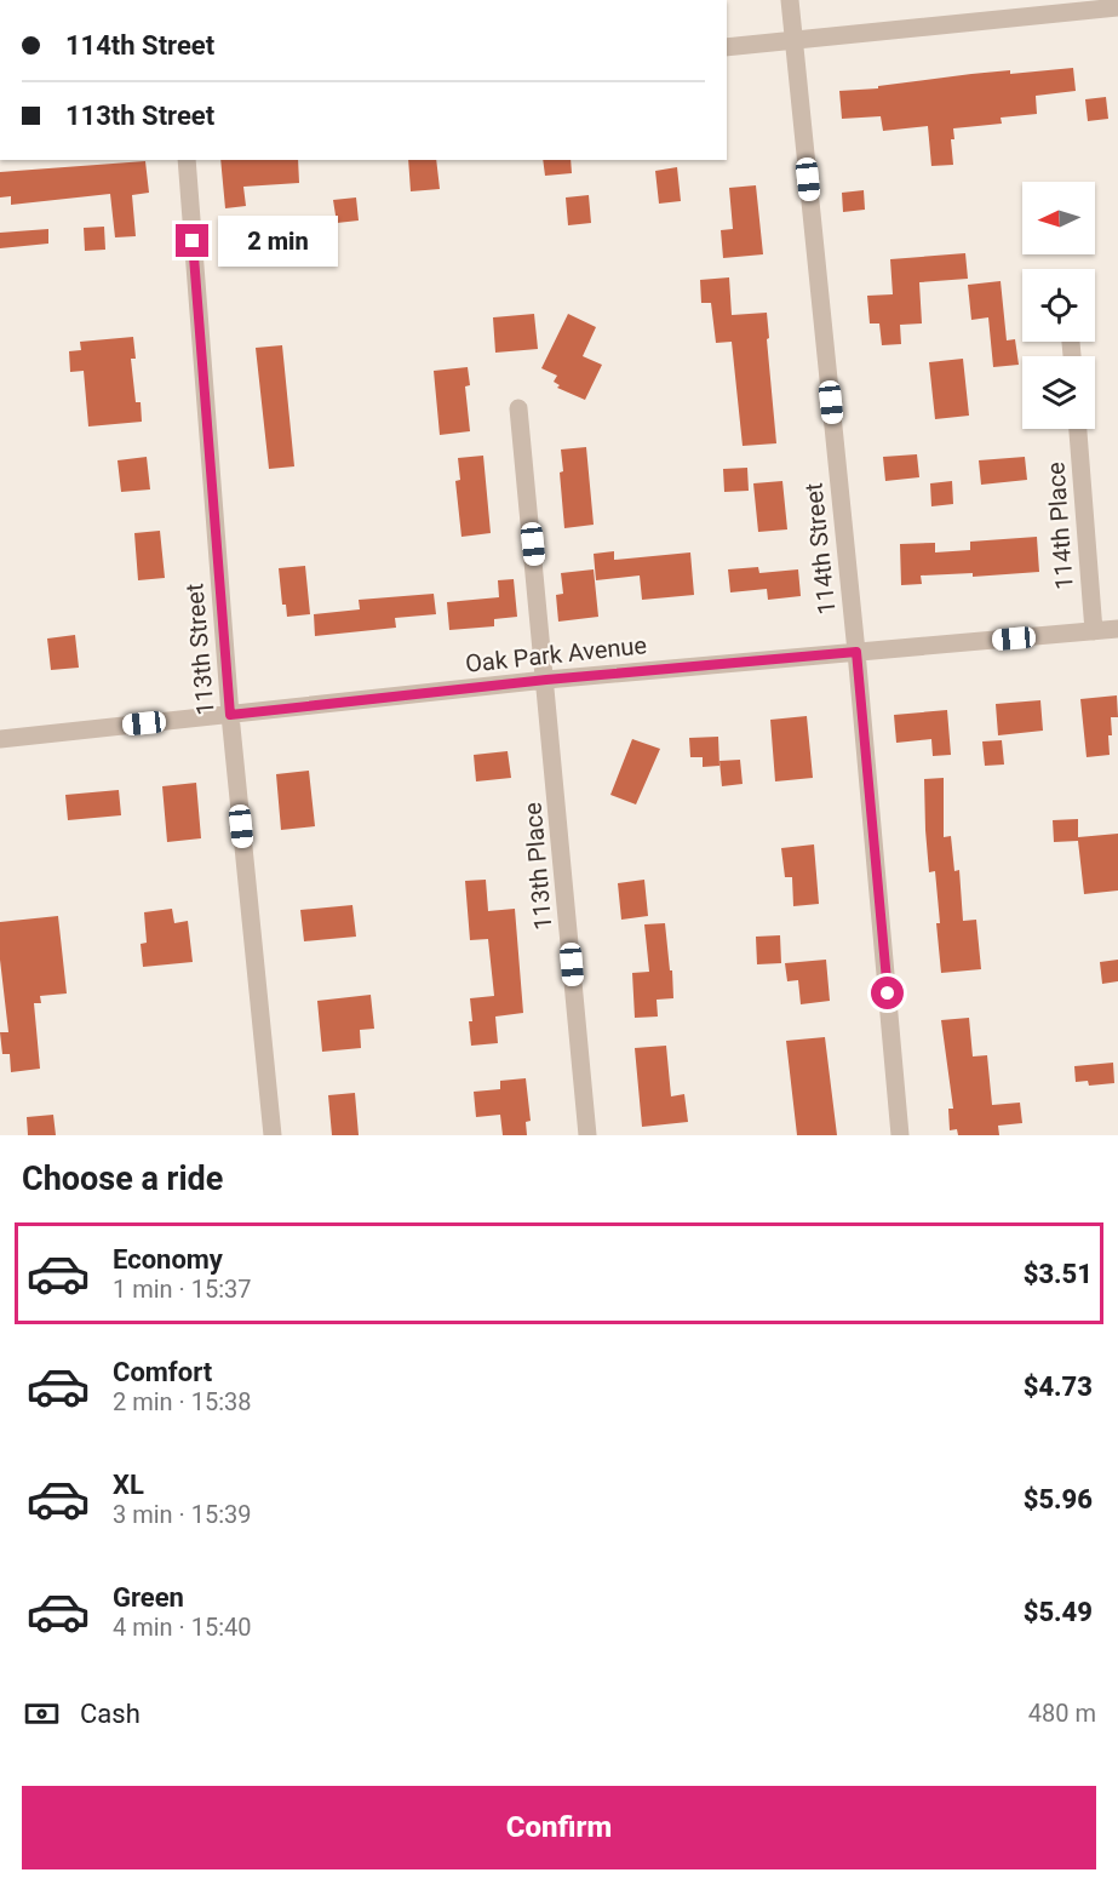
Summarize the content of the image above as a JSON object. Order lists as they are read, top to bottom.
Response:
{
  "streets": {
    "street": [
      "114th Place",
      "114th Street",
      "113th Street",
      "Oak Park Avenue",
      "113th Place"
    ]
  },
  "crossings": [
    ["114th Place", "Oak Park Avenue"],
    ["114th Street", "Oak Park Avenue"],
    ["113th Street", "Oak Park Avenue"],
    ["Oak Park Avenue", "113th Place"]
  ],
  "north": "left",
  "page": {
    "banner": ["114th Street", "113th Street"],
    "bubble": "2 min",
    "heading": "Choose a ride",
    "list": [
      {
        "name": "Economy",
        "note": "1 min · 15:37",
        "value": "$3.51"
      },
      {
        "name": "Comfort",
        "note": "2 min · 15:38",
        "value": "$4.73"
      },
      {
        "name": "XL",
        "note": "3 min · 15:39",
        "value": "$5.96"
      },
      {
        "name": "Green",
        "note": "4 min · 15:40",
        "value": "$5.49"
      }
    ],
    "pay": ["Cash", "480 m"],
    "buttons": "Confirm"
  }
}
